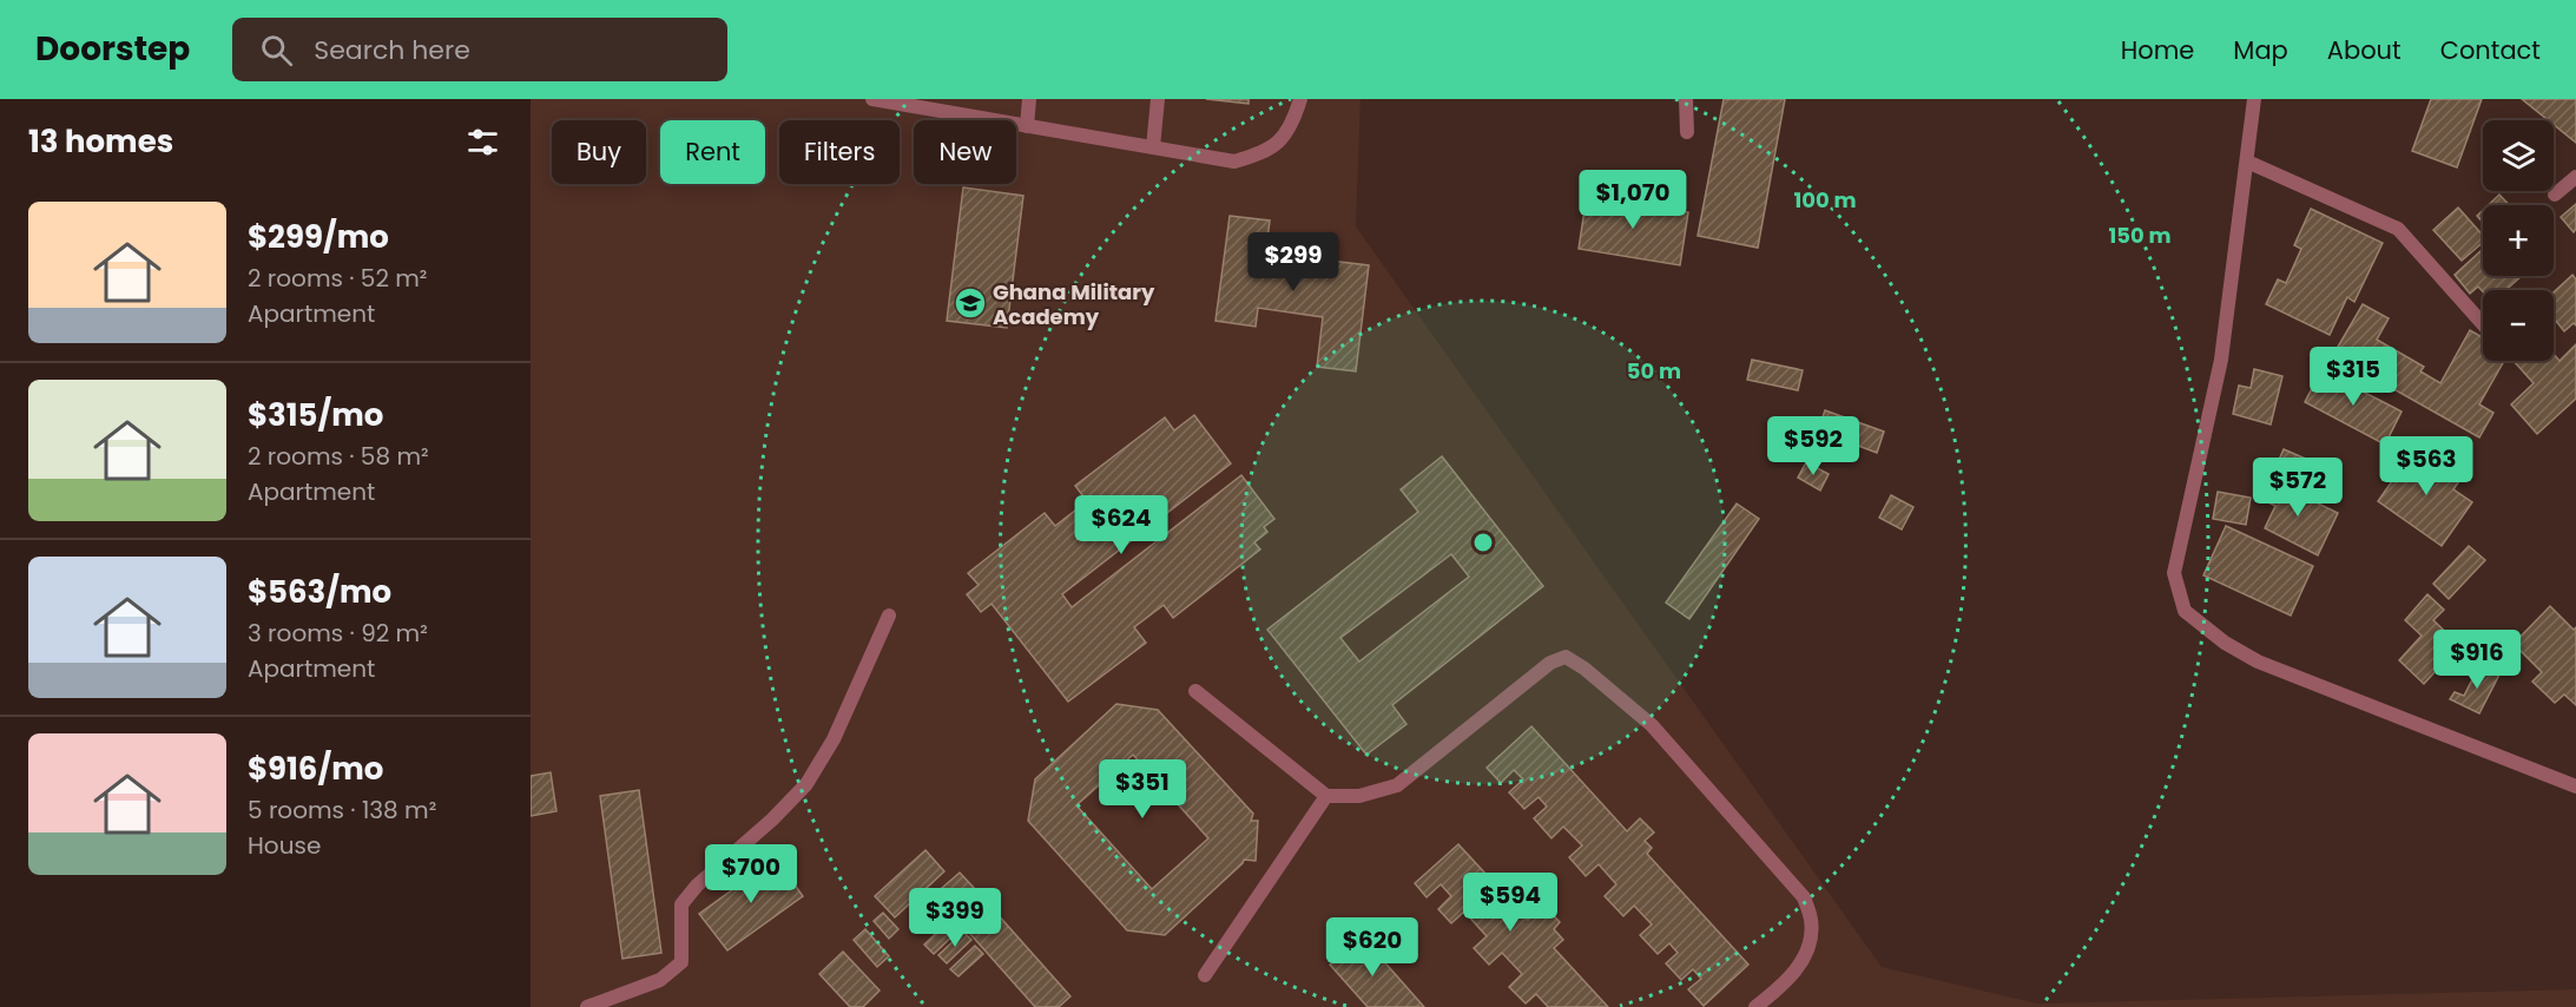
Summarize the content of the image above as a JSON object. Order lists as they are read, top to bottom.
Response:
{
  "places": {
    "school or university": ["Ghana Military Academy"]
  },
  "page": {
    "header": "Doorstep",
    "search": "Search here",
    "nav": [
      "Home",
      "Map",
      "About",
      "Contact"
    ],
    "heading": "13 homes",
    "map_buttons": ["+", "−"],
    "chip": [
      "Buy",
      "Rent",
      "Filters",
      "New"
    ],
    "price": [
      "$1,070",
      "$299",
      "$315",
      "$592",
      "$563",
      "$572",
      "$624",
      "$916",
      "$351",
      "$700",
      "$594",
      "$399",
      "$620"
    ],
    "list": [
      {
        "name": "$299/mo",
        "note": "2 rooms · 52 m² · Apartment"
      },
      {
        "name": "$315/mo",
        "note": "2 rooms · 58 m² · Apartment"
      },
      {
        "name": "$563/mo",
        "note": "3 rooms · 92 m² · Apartment"
      },
      {
        "name": "$916/mo",
        "note": "5 rooms · 138 m² · House"
      }
    ]
  },
  "rings": ["100 m", "150 m", "50 m"]
}
